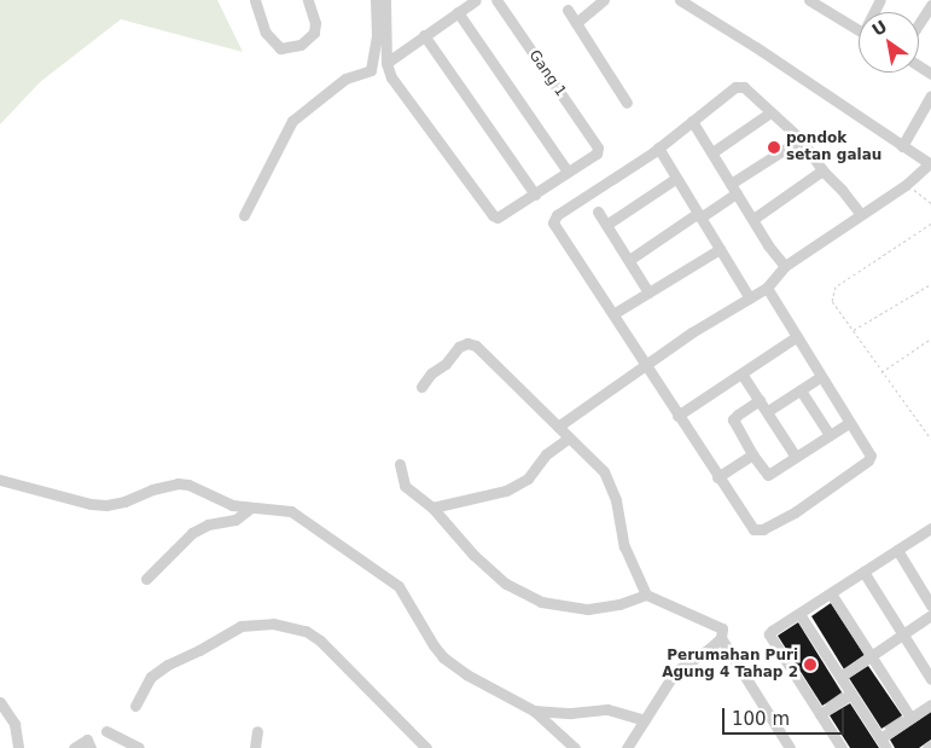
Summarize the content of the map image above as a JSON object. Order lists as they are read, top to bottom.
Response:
{
  "streets": {
    "street": ["Gang 1"]
  },
  "places": ["pondok setan galau", "Perumahan Puri Agung 4 Tahap 2"],
  "scale_bar": "100 m",
  "north": "top left"
}
